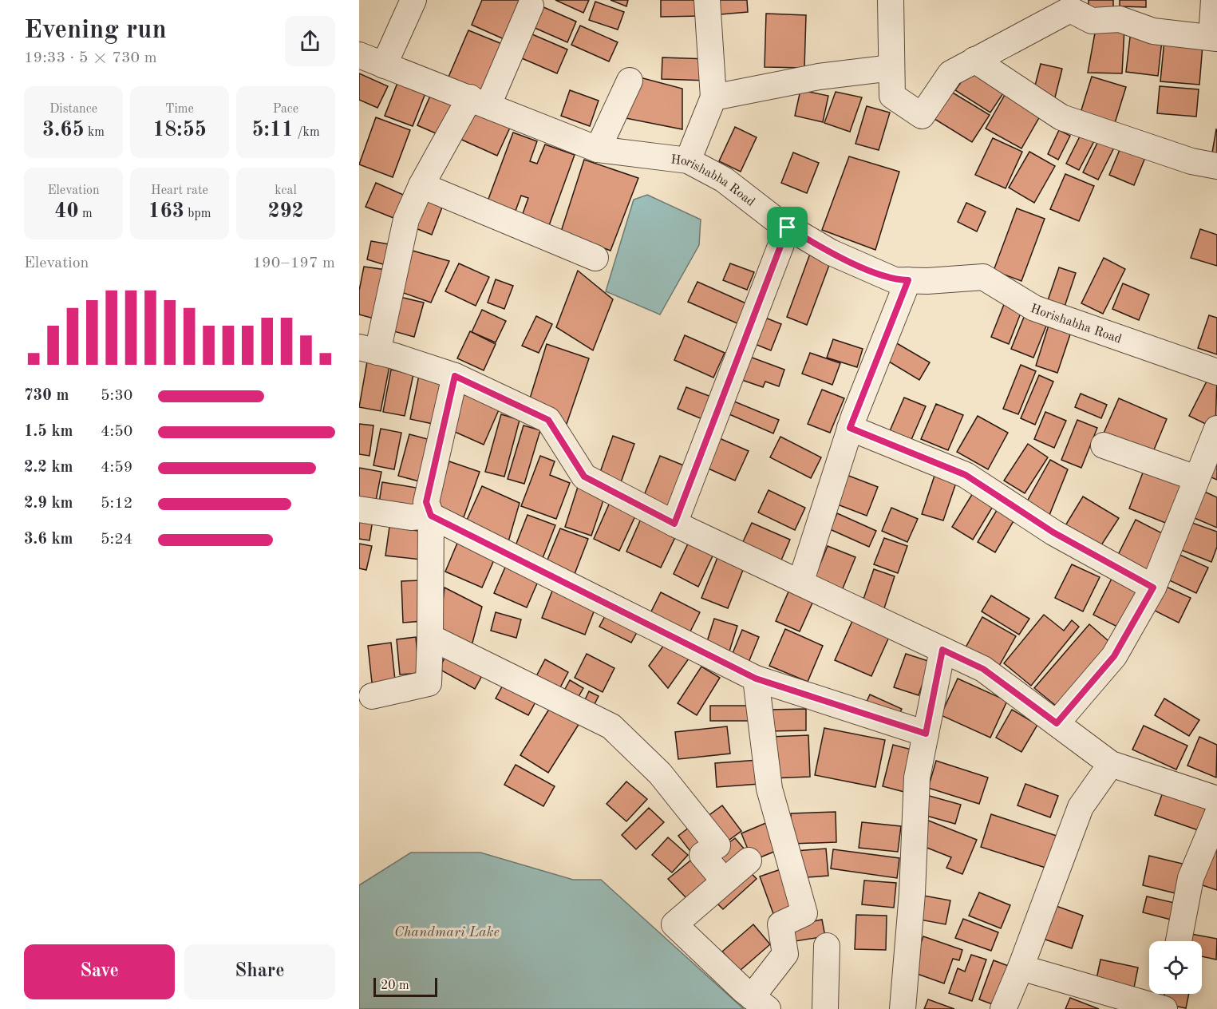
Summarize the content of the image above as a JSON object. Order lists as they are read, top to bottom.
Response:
{
  "streets": {
    "street": ["Horishabha Road"]
  },
  "water": ["Chandmari Lake"],
  "scale_bar": "20 m",
  "page": {
    "heading": ["Evening run", "19:33 · 5 × 730 m"],
    "stats": [
      ["Distance", "3.65 km"],
      ["Time", "18:55"],
      ["Pace", "5:11 /km"],
      ["Elevation", "40 m"],
      ["Heart rate", "163 bpm"],
      ["kcal", "292"]
    ],
    "chart": ["Elevation", "190–197 m"],
    "list": [
      {
        "name": "730 m",
        "note": "5:30"
      },
      {
        "name": "1.5 km",
        "note": "4:50"
      },
      {
        "name": "2.2 km",
        "note": "4:59"
      },
      {
        "name": "2.9 km",
        "note": "5:12"
      },
      {
        "name": "3.6 km",
        "note": "5:24"
      }
    ],
    "buttons": ["Save", "Share"],
    "scale": "20 m"
  }
}
